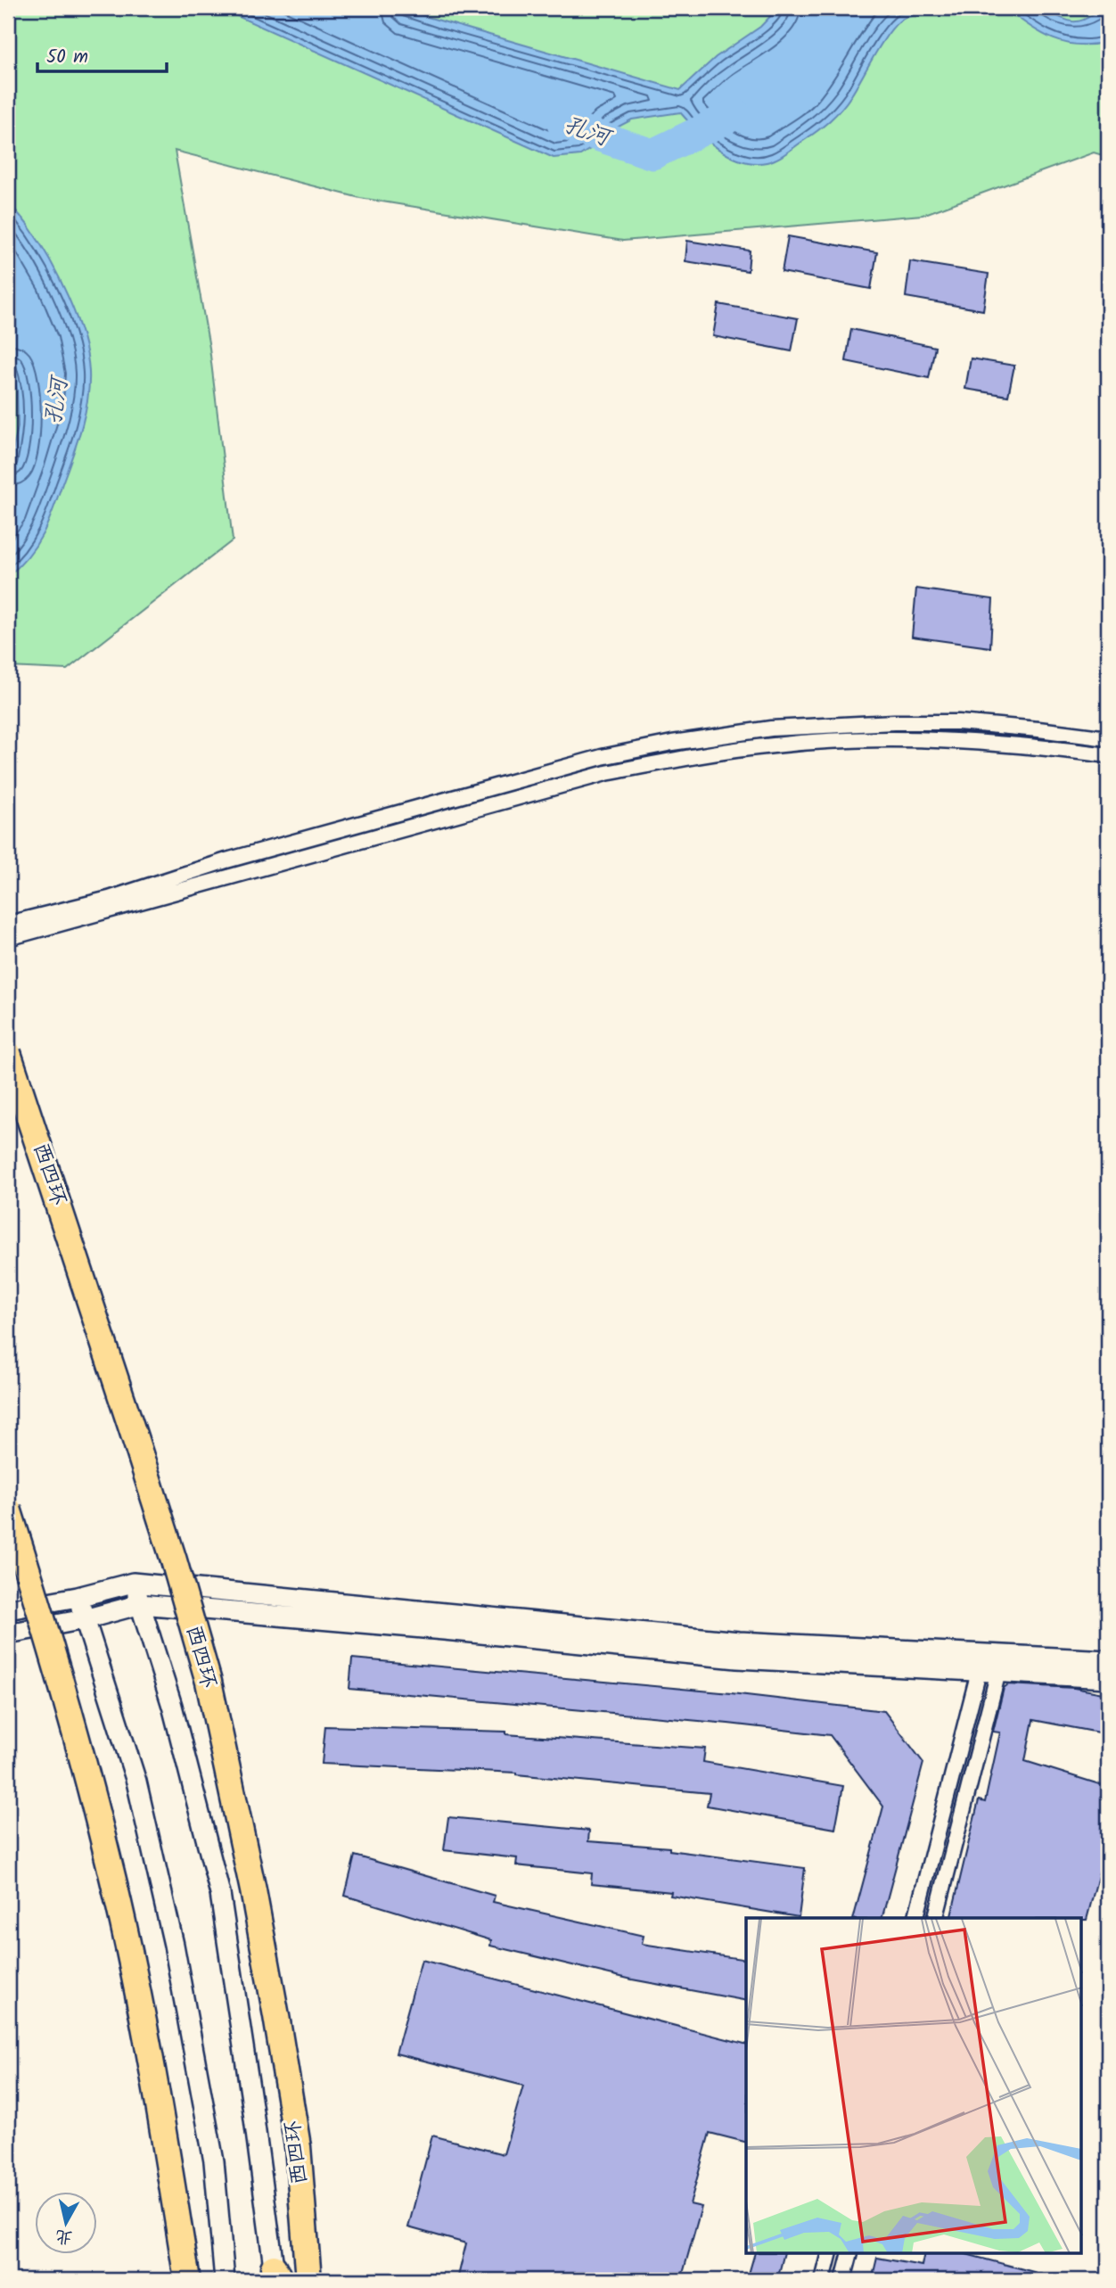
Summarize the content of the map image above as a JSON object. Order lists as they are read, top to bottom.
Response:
{
  "streets": {
    "highway": ["西四环"]
  },
  "water": ["孔河"],
  "scale_bar": "50 m",
  "north": "bottom"
}
